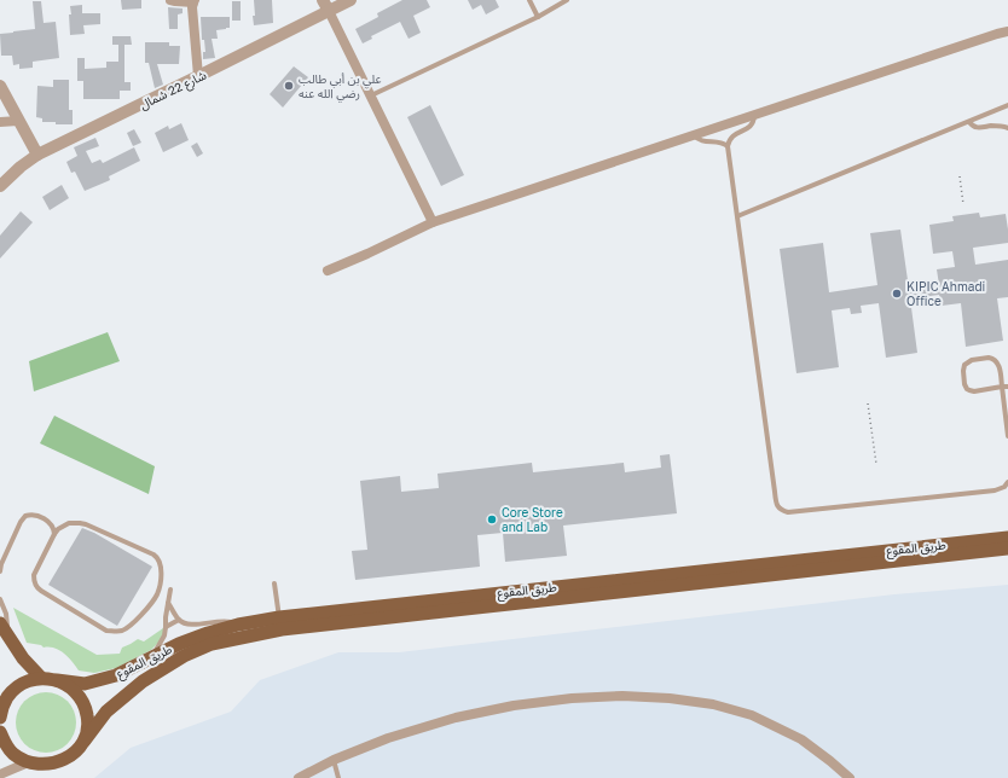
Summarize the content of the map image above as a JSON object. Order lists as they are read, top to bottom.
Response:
{
  "streets": {
    "main road": ["طريق المقوع"],
    "street": ["شارع 22 شمال"]
  },
  "places": ["علي بن أبي طالب رضي الله عنه", "KIPIC Ahmadi Office", "Core Store and Lab"]
}
